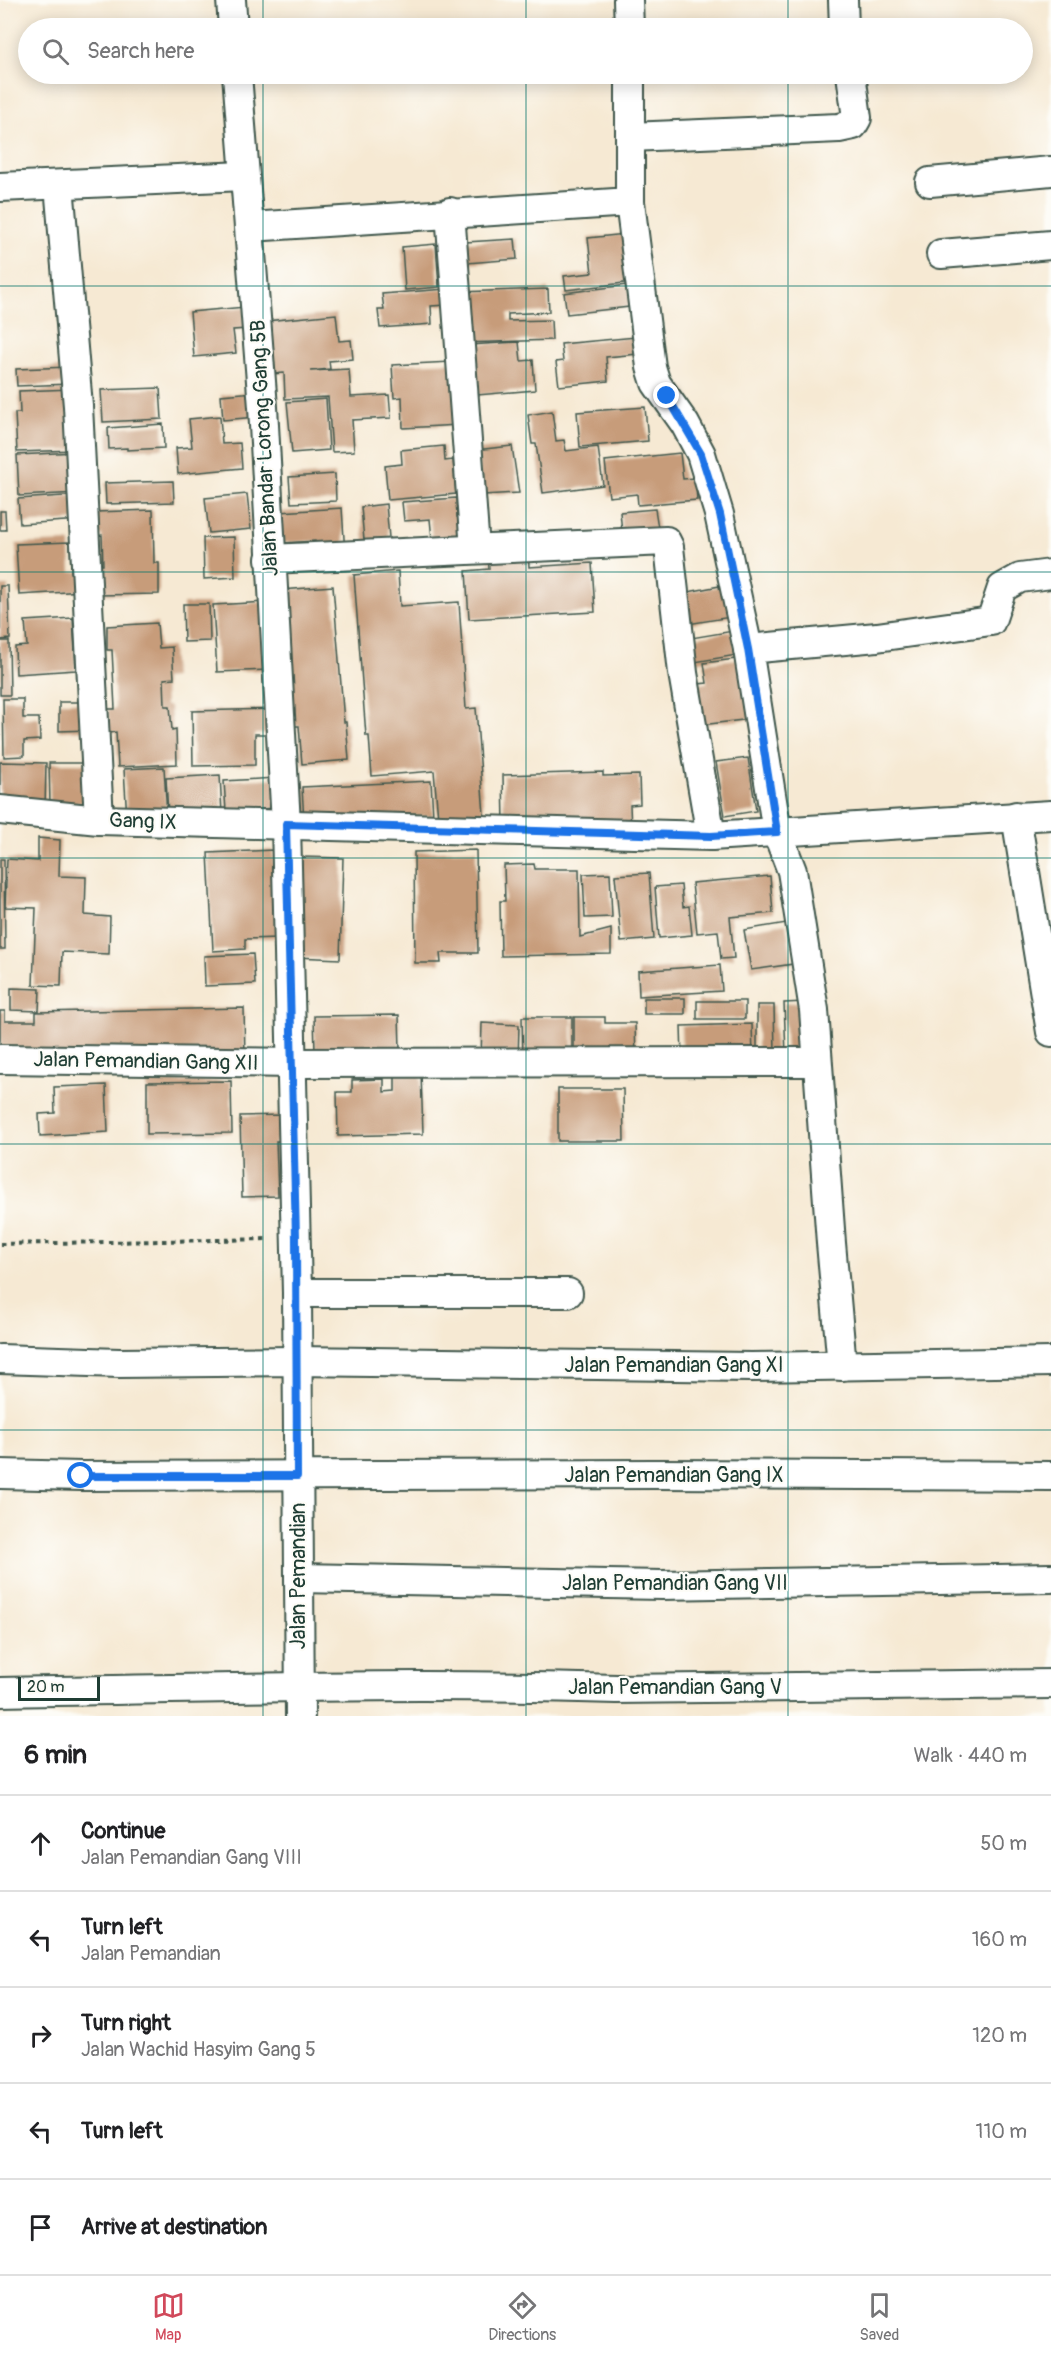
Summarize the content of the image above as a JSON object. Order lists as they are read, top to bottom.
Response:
{
  "streets": {
    "street": [
      "Jalan Bandar Lorong Gang 5B",
      "Gang IX",
      "Jalan Pemandian Gang XII",
      "Jalan Pemandian Gang XI",
      "Jalan Pemandian Gang IX",
      "Jalan Pemandian",
      "Jalan Pemandian Gang VII",
      "Jalan Pemandian Gang V"
    ]
  },
  "crossings": [
    ["Jalan Bandar Lorong Gang 5B", "Gang IX"],
    ["Jalan Bandar Lorong Gang 5B", "Jalan Pemandian"],
    ["Gang IX", "Jalan Pemandian"],
    ["Jalan Pemandian Gang XII", "Jalan Pemandian"],
    ["Jalan Pemandian Gang XI", "Jalan Pemandian"],
    ["Jalan Pemandian Gang IX", "Jalan Pemandian"],
    ["Jalan Pemandian", "Jalan Pemandian Gang VII"],
    ["Jalan Pemandian", "Jalan Pemandian Gang V"]
  ],
  "scale_bar": "20 m",
  "page": {
    "search": "Search here",
    "scale": "20 m",
    "heading": ["6 min", "Walk · 440 m"],
    "list": [
      ["Continue", "Jalan Pemandian Gang VIII", "50 m"],
      ["Turn left", "Jalan Pemandian", "160 m"],
      ["Turn right", "Jalan Wachid Hasyim Gang 5", "120 m"],
      ["Turn left", "110 m"],
      "Arrive at destination"
    ],
    "nav": ["Map", "Directions", "Saved"]
  }
}
